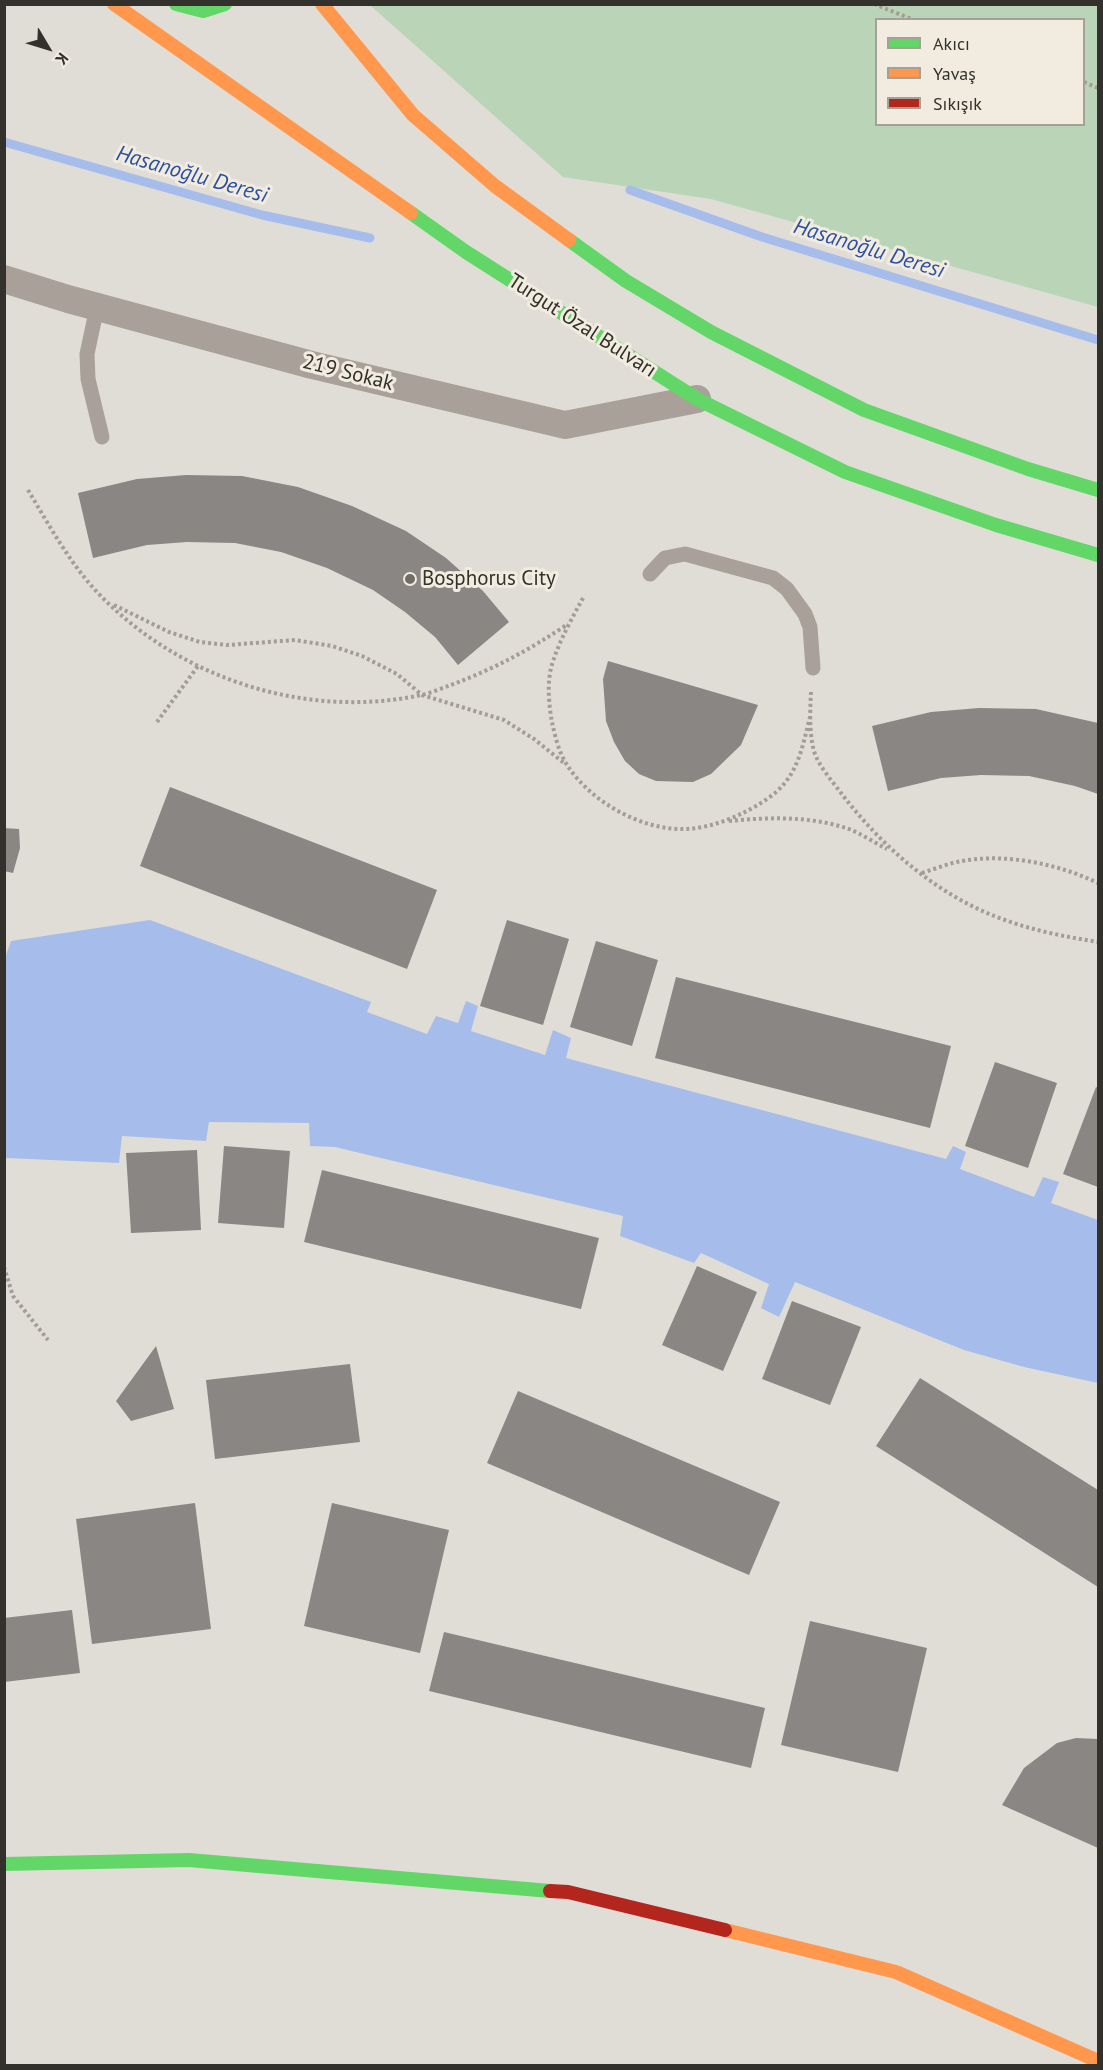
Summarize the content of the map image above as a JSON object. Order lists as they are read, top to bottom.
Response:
{
  "streets": {
    "main road": ["Turgut Özal Bulvarı"],
    "street": ["219 Sokak"]
  },
  "crossings": [
    ["Turgut Özal Bulvarı", "219 Sokak"]
  ],
  "water": ["Hasanoğlu Deresi"],
  "places": ["Bosphorus City"],
  "legend": ["Akıcı", "Yavaş", "Sıkışık"],
  "north": "bottom right"
}
